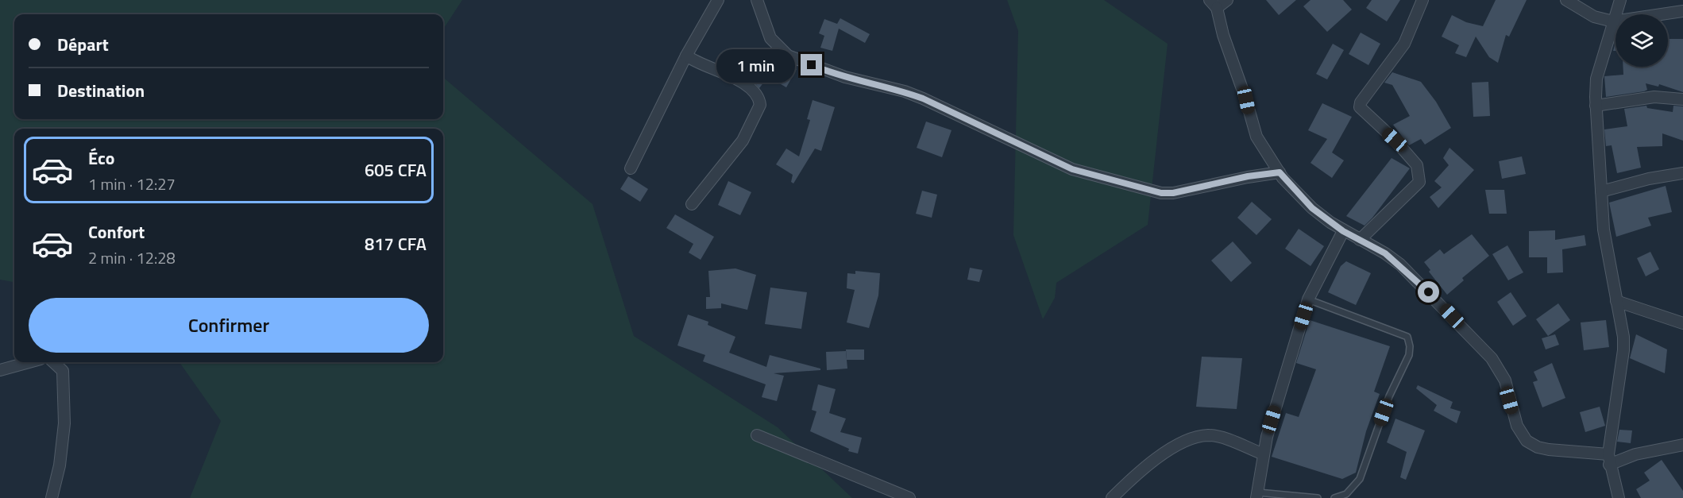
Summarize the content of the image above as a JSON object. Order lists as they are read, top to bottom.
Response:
{
  "page": {
    "banner": ["Départ", "Destination"],
    "bubble": "1 min",
    "list": [
      {
        "name": "Éco",
        "note": "1 min · 12:27",
        "value": "605 CFA"
      },
      {
        "name": "Confort",
        "note": "2 min · 12:28",
        "value": "817 CFA"
      }
    ],
    "buttons": "Confirmer"
  }
}
